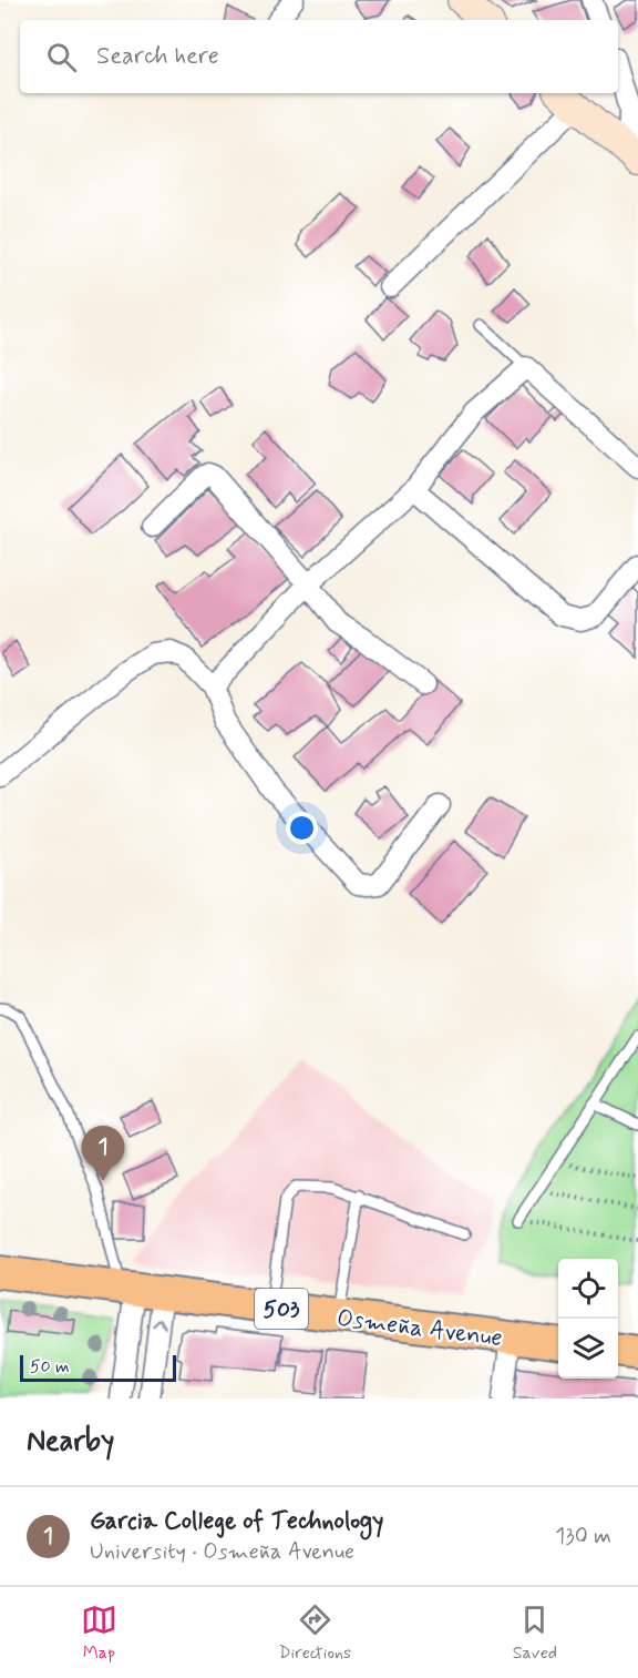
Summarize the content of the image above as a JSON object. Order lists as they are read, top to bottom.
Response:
{
  "streets": {
    "main road": ["503", "Osmeña Avenue"]
  },
  "scale_bar": "50 m",
  "page": {
    "search": "Search here",
    "pins": "1",
    "scale": "50 m",
    "heading": "Nearby",
    "list": [
      {
        "mark": "1",
        "name": "Garcia College of Technology",
        "note": "University · Osmeña Avenue",
        "value": "130 m"
      }
    ],
    "nav": ["Map", "Directions", "Saved"]
  }
}
